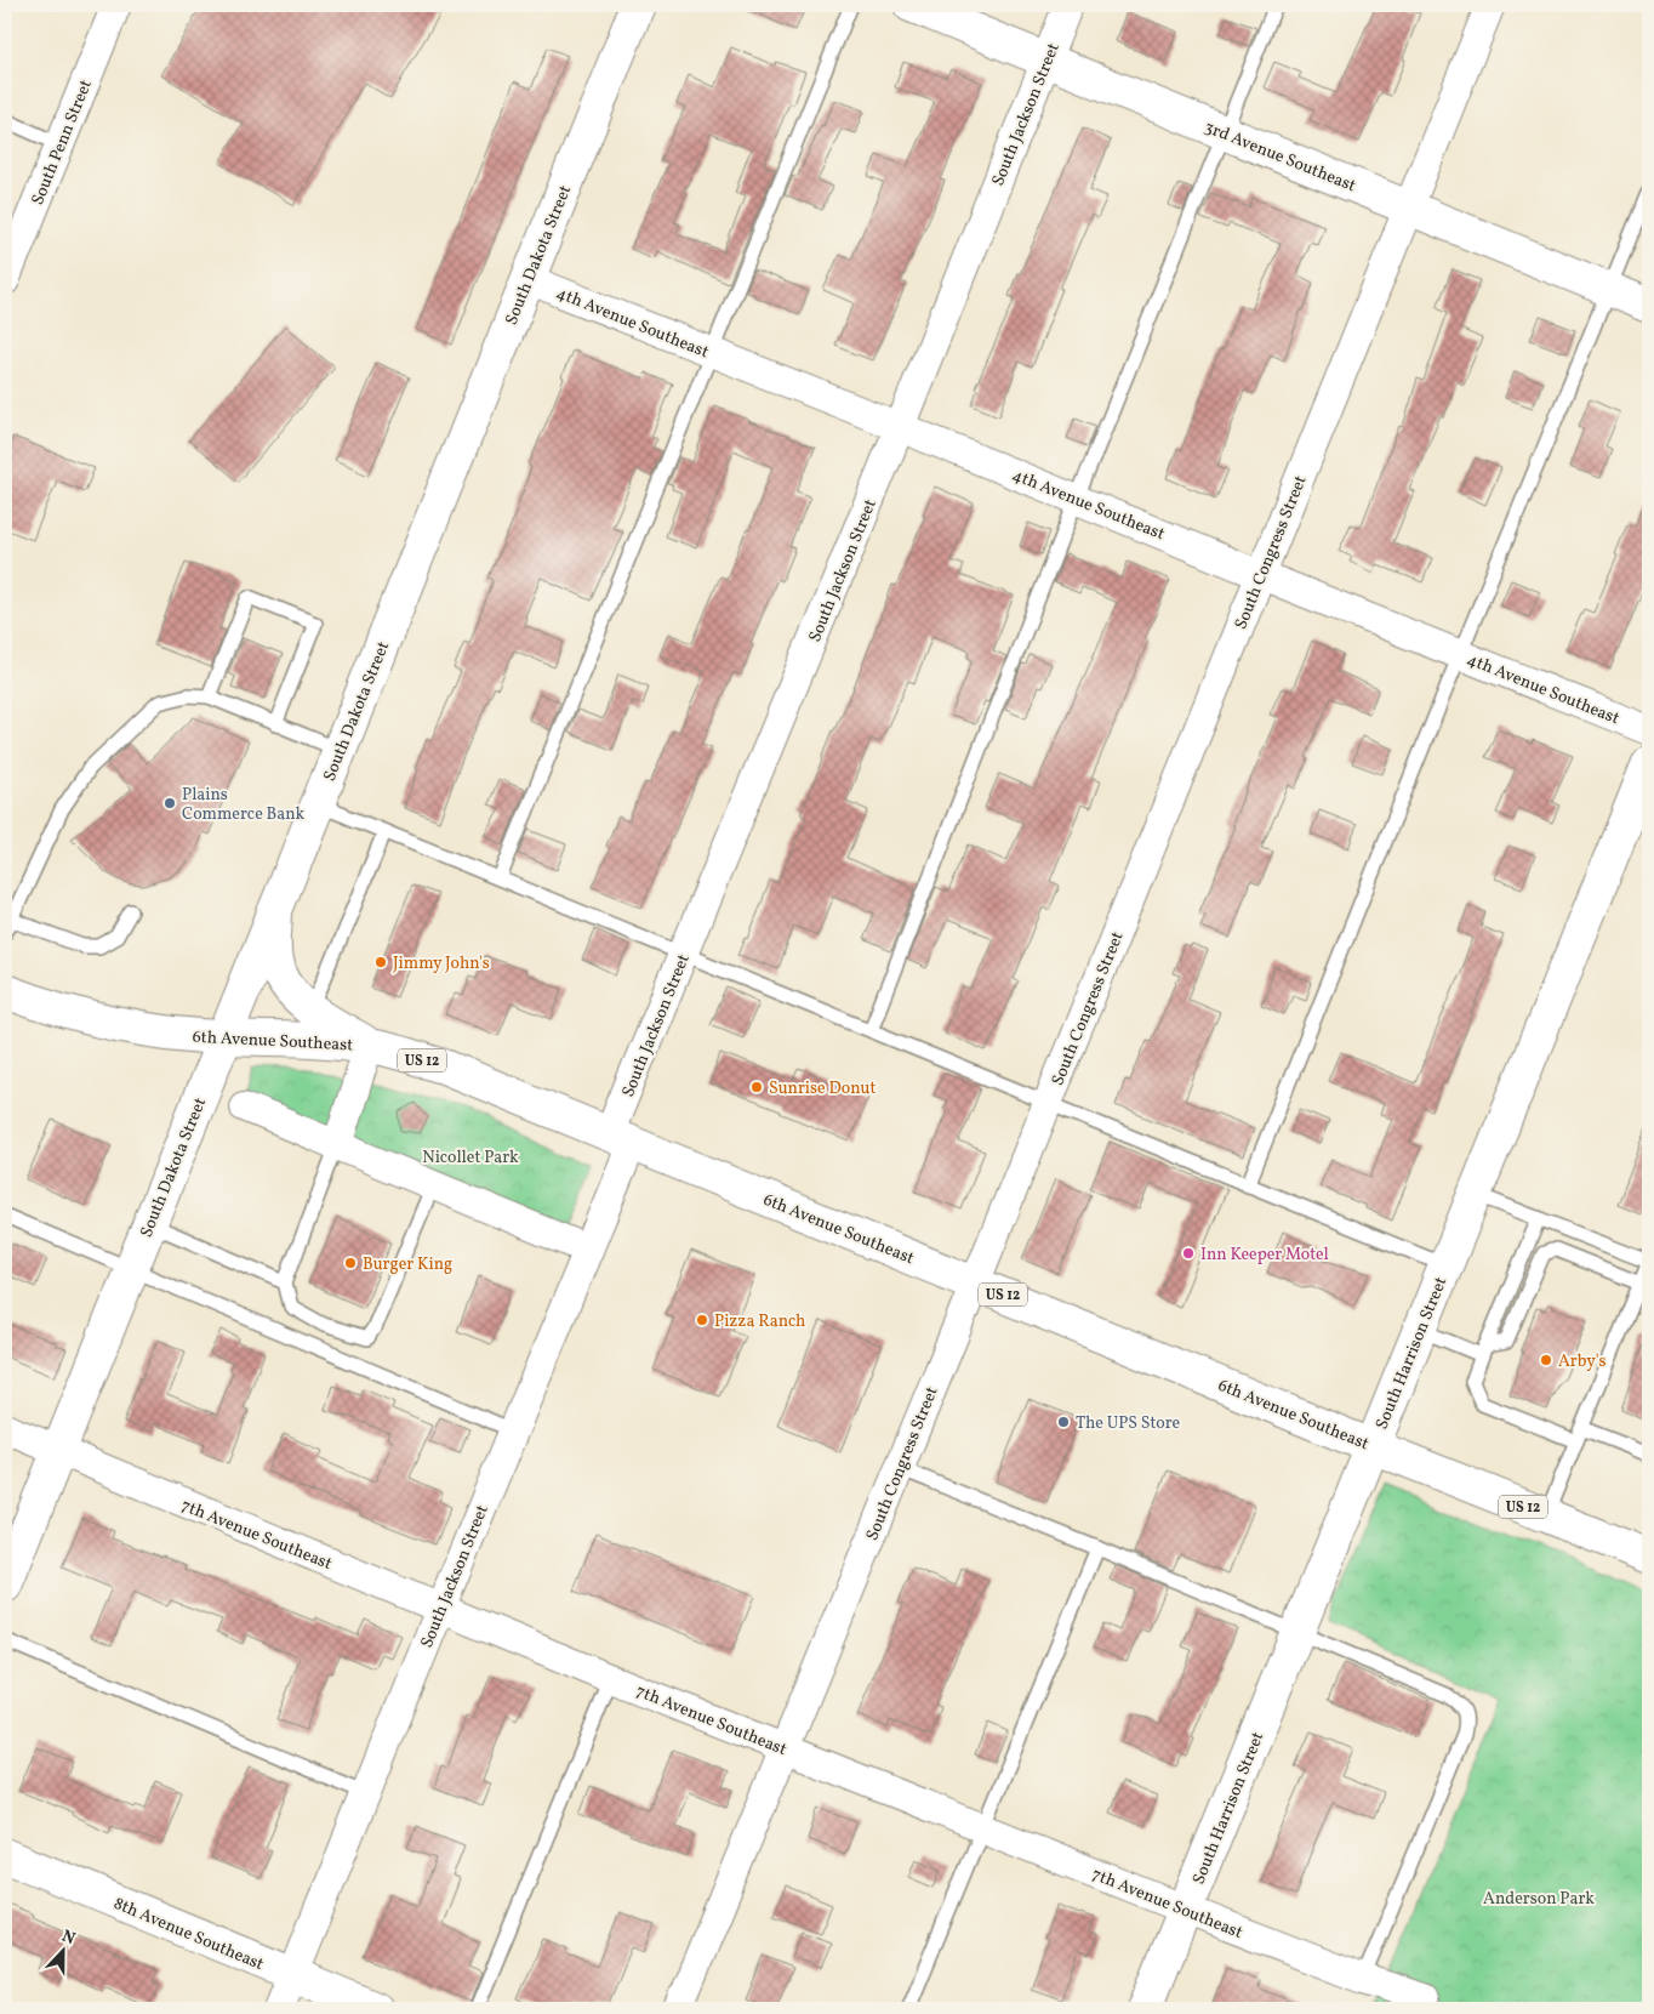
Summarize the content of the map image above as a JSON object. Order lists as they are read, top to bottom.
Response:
{
  "streets": {
    "main road": [
      "3rd Avenue Southeast",
      "South Dakota Street",
      "6th Avenue Southeast",
      "US 12",
      "South Harrison Street",
      "8th Avenue Southeast"
    ],
    "street": [
      "South Jackson Street",
      "South Penn Street",
      "4th Avenue Southeast",
      "South Congress Street",
      "7th Avenue Southeast"
    ]
  },
  "crossings": [
    ["South Jackson Street", "3rd Avenue Southeast"],
    ["South Jackson Street", "4th Avenue Southeast"],
    ["South Jackson Street", "6th Avenue Southeast"],
    ["South Jackson Street", "7th Avenue Southeast"],
    ["South Jackson Street", "8th Avenue Southeast"],
    ["3rd Avenue Southeast", "South Congress Street"],
    ["South Dakota Street", "4th Avenue Southeast"],
    ["South Dakota Street", "6th Avenue Southeast"],
    ["South Dakota Street", "7th Avenue Southeast"],
    ["4th Avenue Southeast", "South Congress Street"],
    ["South Congress Street", "6th Avenue Southeast"],
    ["South Congress Street", "7th Avenue Southeast"],
    ["6th Avenue Southeast", "South Harrison Street"],
    ["South Harrison Street", "7th Avenue Southeast"]
  ],
  "parks": ["Nicollet Park", "Anderson Park"],
  "places": [
    "Plains Commerce Bank",
    "Jimmy John's",
    "Sunrise Donut",
    "Inn Keeper Motel",
    "Burger King",
    "Pizza Ranch",
    "Arby's",
    "The UPS Store"
  ],
  "north": "top"
}
